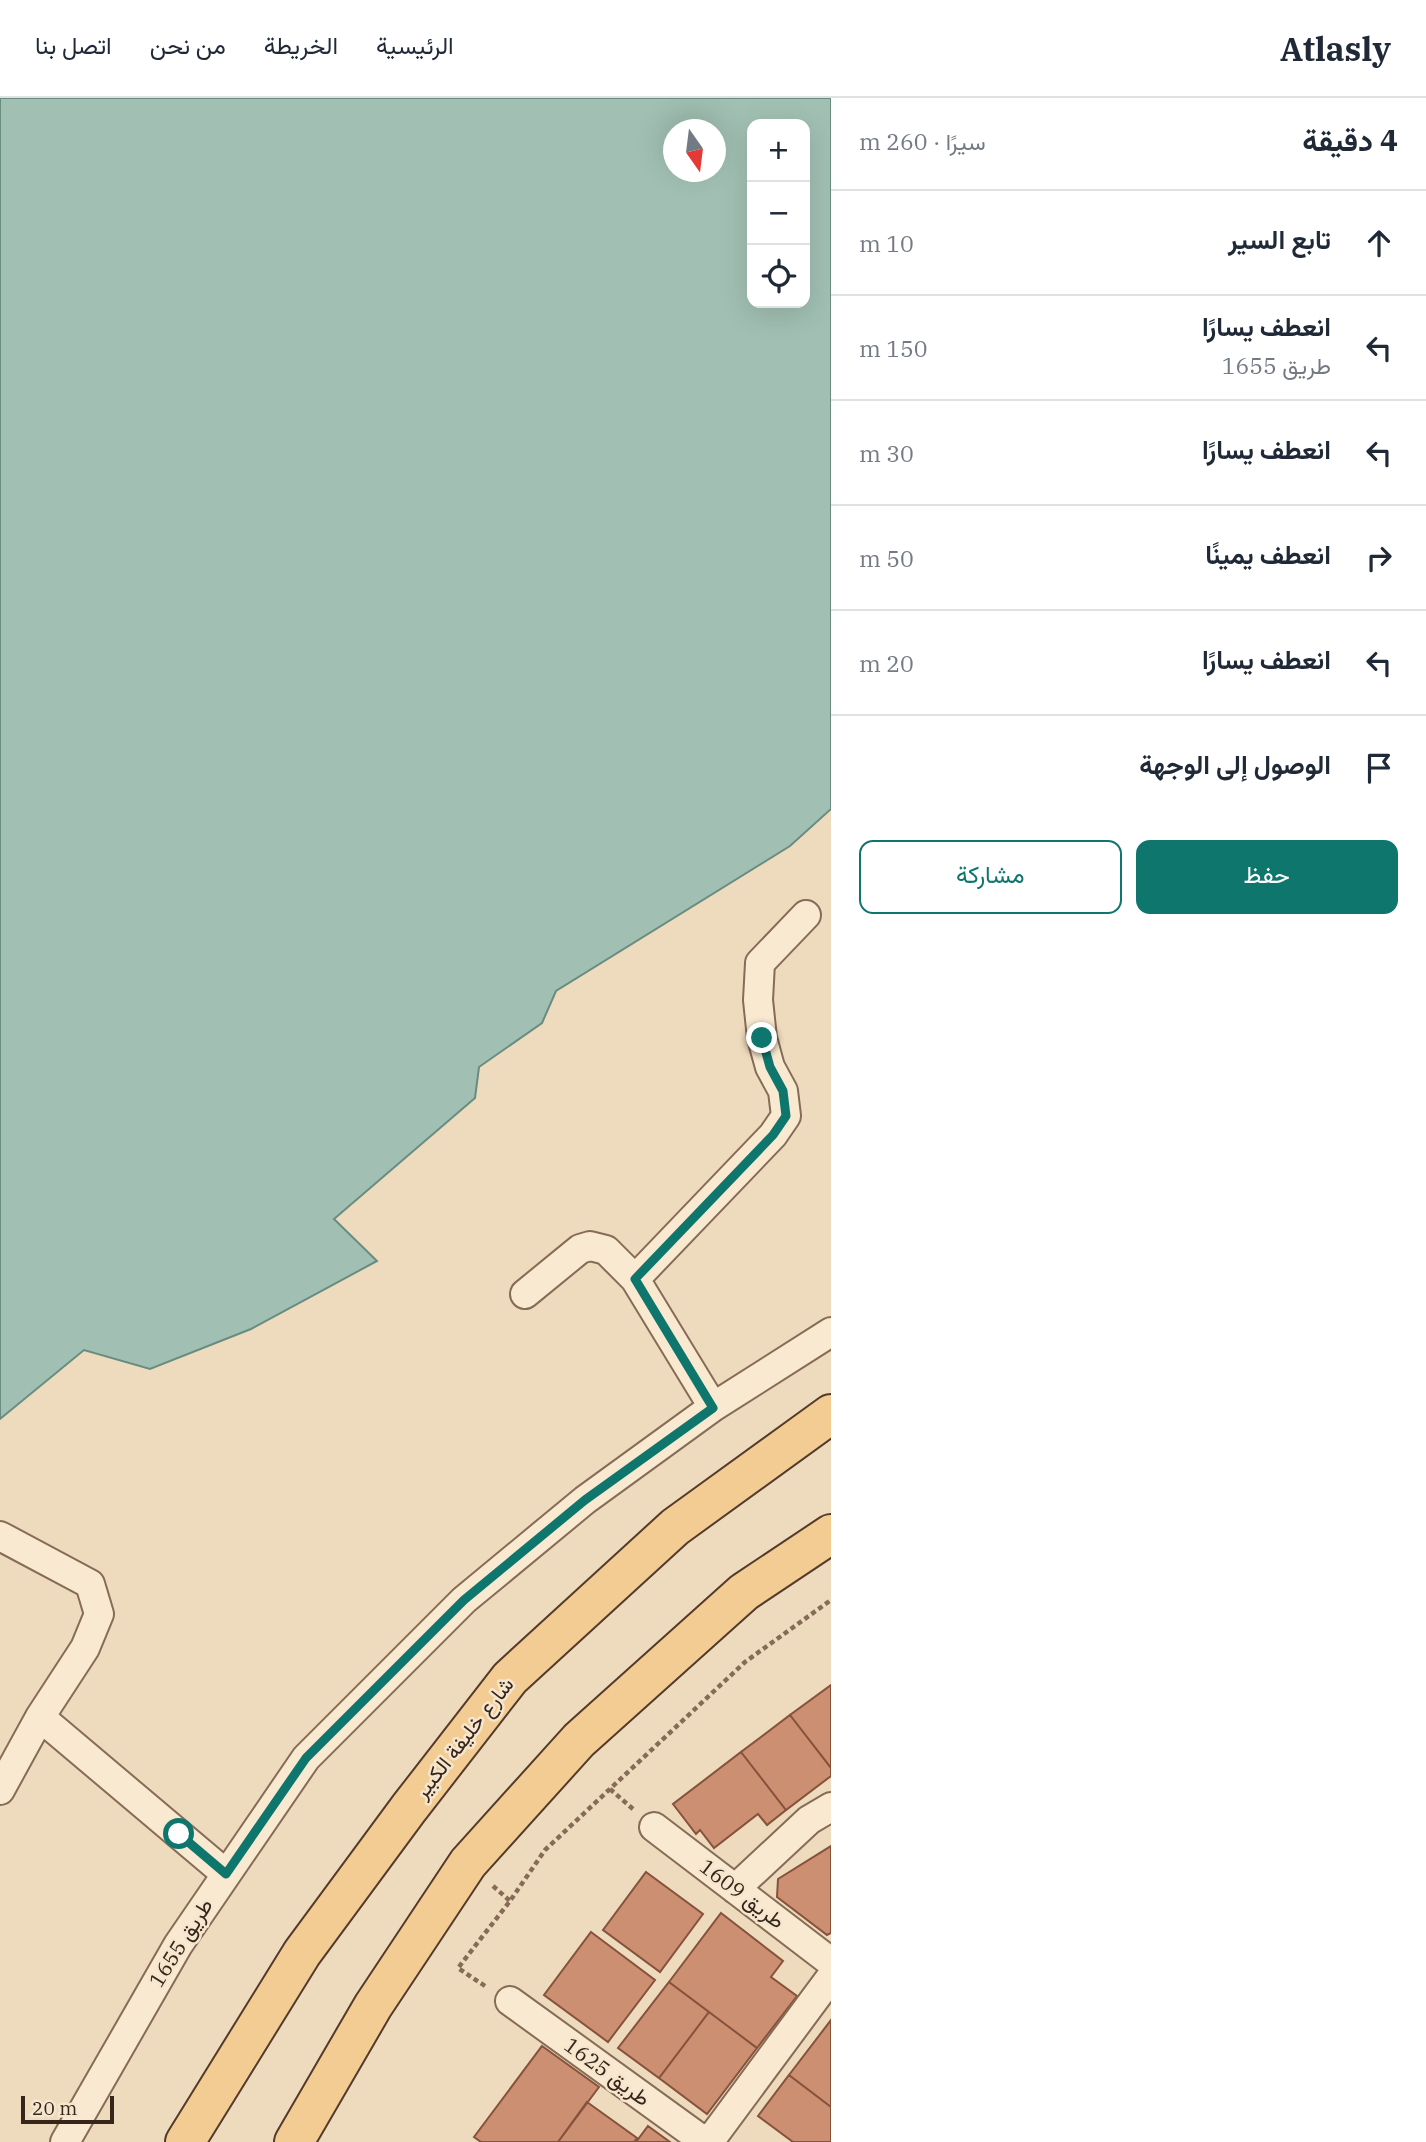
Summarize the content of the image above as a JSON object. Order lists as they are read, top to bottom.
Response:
{
  "streets": {
    "main road": ["شارع خليفة الكبير"],
    "street": ["طريق 1609", "طريق 1655", "طريق 1625"]
  },
  "scale_bar": "20 m",
  "north": "bottom",
  "page": {
    "header": "Atlasly",
    "nav": [
      "الرئيسية",
      "الخريطة",
      "من نحن",
      "اتصل بنا"
    ],
    "heading": ["4 دقيقة", "سيرًا · 260 m"],
    "map_buttons": ["+", "−"],
    "list": [
      ["تابع السير", "10 m"],
      ["انعطف يسارًا", "طريق 1655", "150 m"],
      ["انعطف يسارًا", "30 m"],
      ["انعطف يمينًا", "50 m"],
      ["انعطف يسارًا", "20 m"],
      "الوصول إلى الوجهة"
    ],
    "buttons": ["حفظ", "مشاركة"],
    "scale": "20 m"
  }
}
